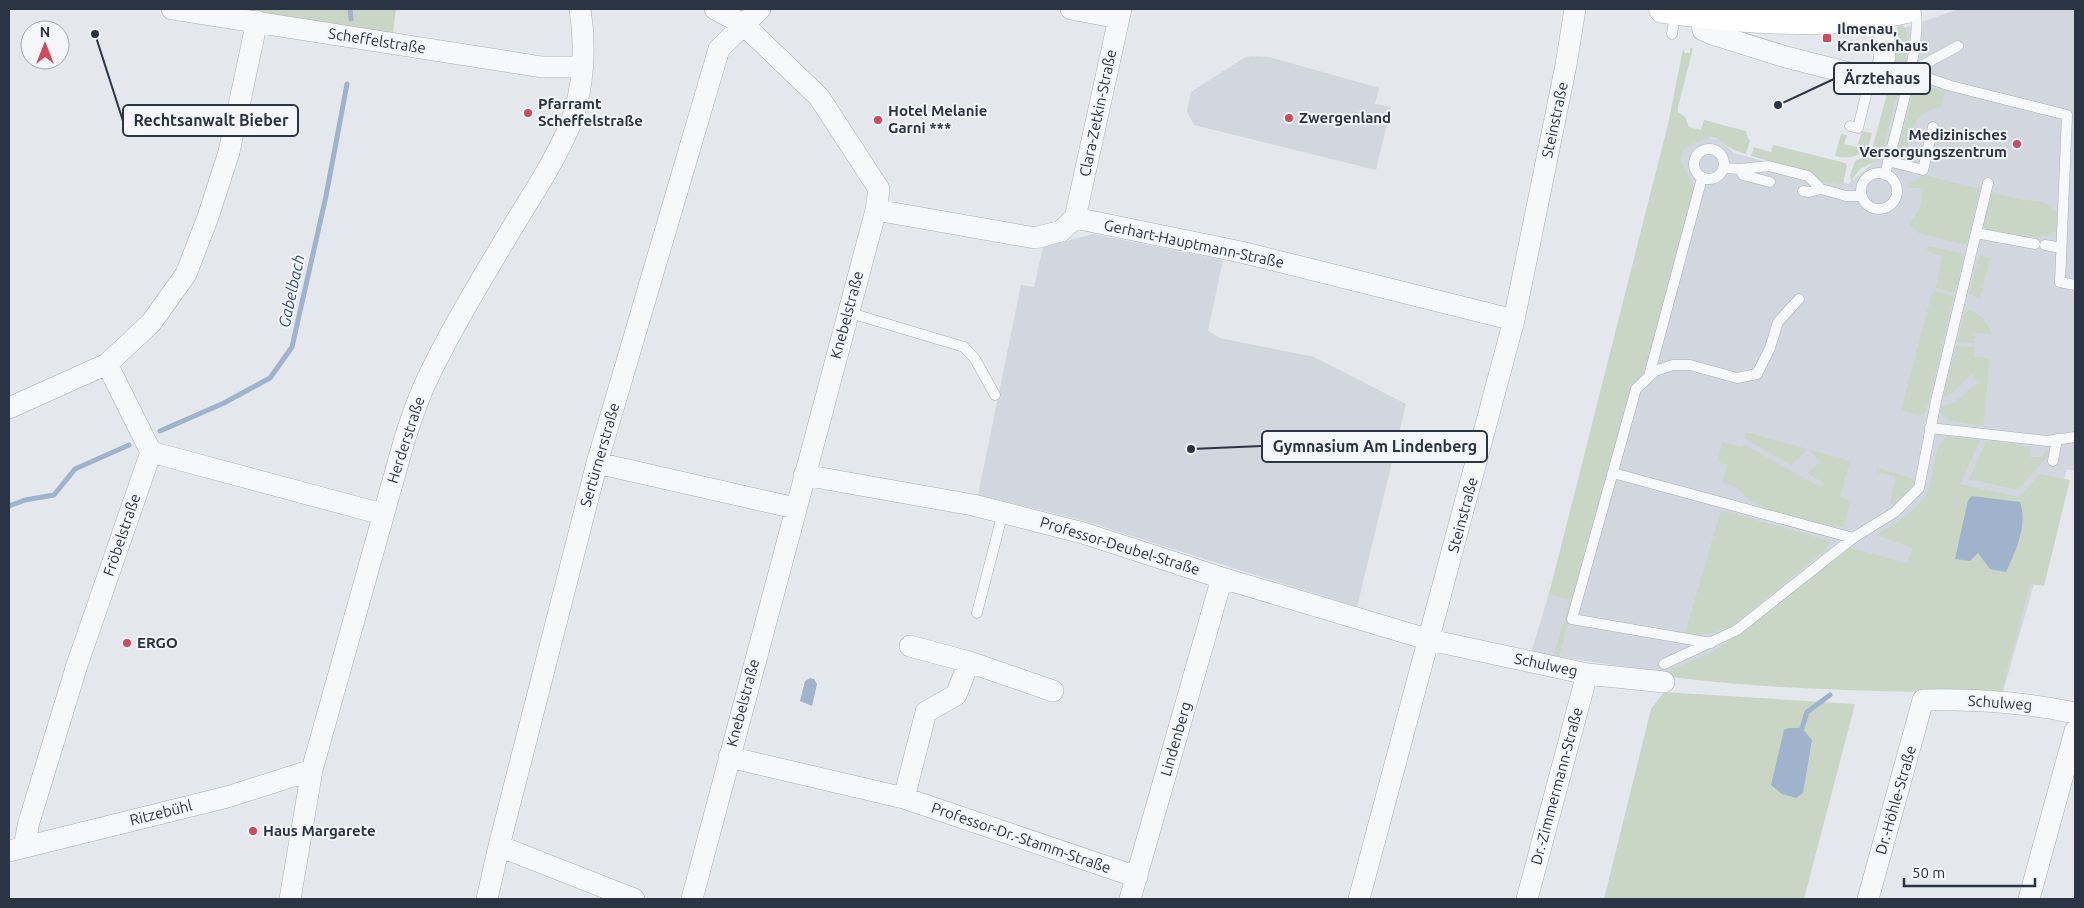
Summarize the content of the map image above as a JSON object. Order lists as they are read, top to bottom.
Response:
{
  "streets": {
    "street": [
      "Scheffelstraße",
      "Clara-Zetkin-Straße",
      "Steinstraße",
      "Gerhart-Hauptmann-Straße",
      "Knebelstraße",
      "Herderstraße",
      "Sertürnerstraße",
      "Fröbelstraße",
      "Professor-Deubel-Straße",
      "Schulweg",
      "Lindenberg",
      "Dr.-Zimmermann-Straße",
      "Dr.-Höhle-Straße",
      "Ritzebühl",
      "Professor-Dr.-Stamm-Straße"
    ]
  },
  "crossings": [
    ["Scheffelstraße", "Herderstraße"],
    ["Clara-Zetkin-Straße", "Gerhart-Hauptmann-Straße"],
    ["Steinstraße", "Gerhart-Hauptmann-Straße"],
    ["Steinstraße", "Professor-Deubel-Straße"],
    ["Steinstraße", "Schulweg"],
    ["Knebelstraße", "Sertürnerstraße"],
    ["Knebelstraße", "Professor-Deubel-Straße"],
    ["Knebelstraße", "Professor-Dr.-Stamm-Straße"],
    ["Herderstraße", "Ritzebühl"],
    ["Fröbelstraße", "Ritzebühl"],
    ["Professor-Deubel-Straße", "Schulweg"],
    ["Professor-Deubel-Straße", "Lindenberg"],
    ["Schulweg", "Dr.-Zimmermann-Straße"],
    ["Schulweg", "Dr.-Höhle-Straße"],
    ["Lindenberg", "Professor-Dr.-Stamm-Straße"]
  ],
  "water": ["Gabelbach"],
  "places": {
    "other": [
      "Rechtsanwalt Bieber",
      "Ärztehaus",
      "Pfarramt Scheffelstraße",
      "Zwergenland",
      "Hotel Melanie Garni ***",
      "Medizinisches Versorgungszentrum",
      "Gymnasium Am Lindenberg",
      "ERGO",
      "Haus Margarete"
    ],
    "transit": ["Ilmenau, Krankenhaus"]
  },
  "scale_bar": "50 m",
  "north": "top"
}
